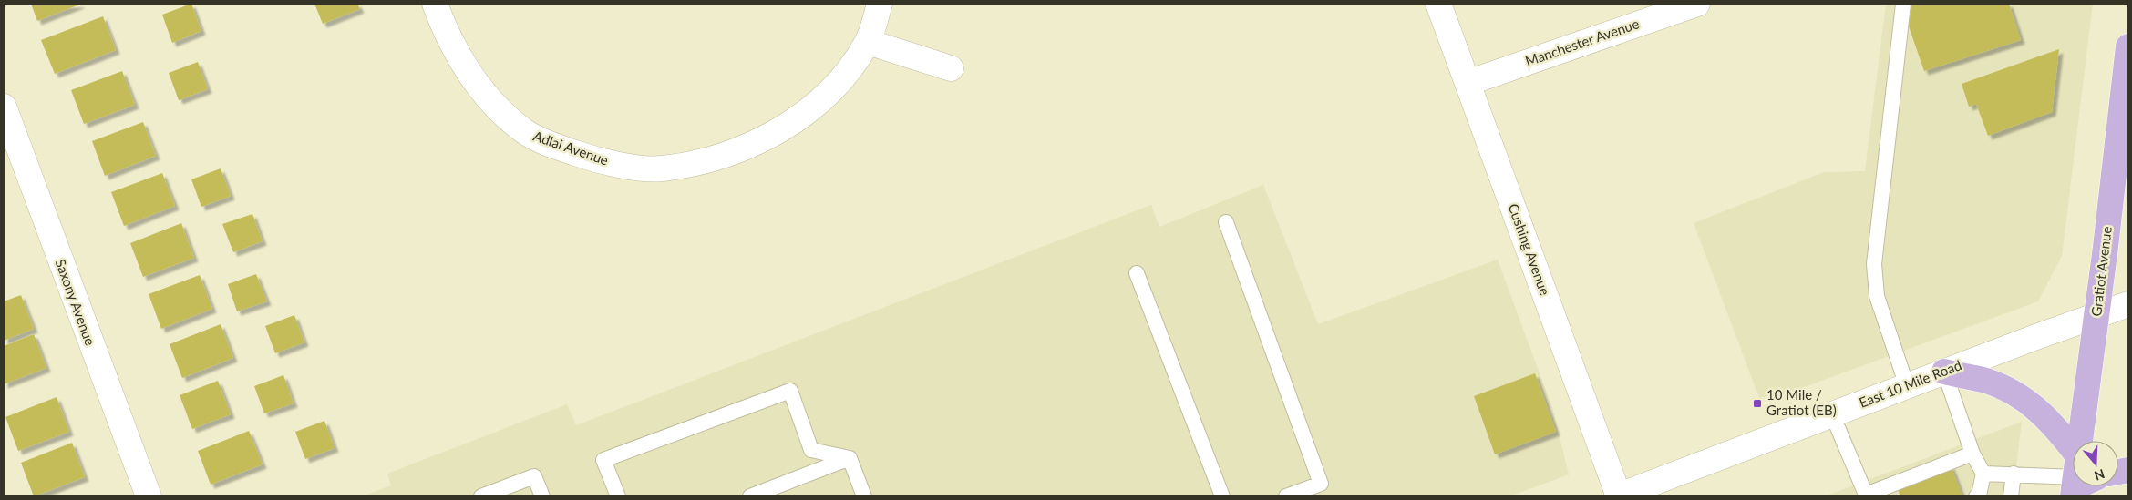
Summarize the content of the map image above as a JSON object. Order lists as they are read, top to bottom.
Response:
{
  "streets": {
    "main road": ["Gratiot Avenue"],
    "street": [
      "Manchester Avenue",
      "Adlai Avenue",
      "Cushing Avenue",
      "Saxony Avenue",
      "East 10 Mile Road"
    ]
  },
  "crossings": [
    ["Manchester Avenue", "Cushing Avenue"],
    ["Cushing Avenue", "East 10 Mile Road"],
    ["Gratiot Avenue", "East 10 Mile Road"]
  ],
  "places": {
    "transit": ["10 Mile / Gratiot (EB)"]
  },
  "north": "bottom"
}
